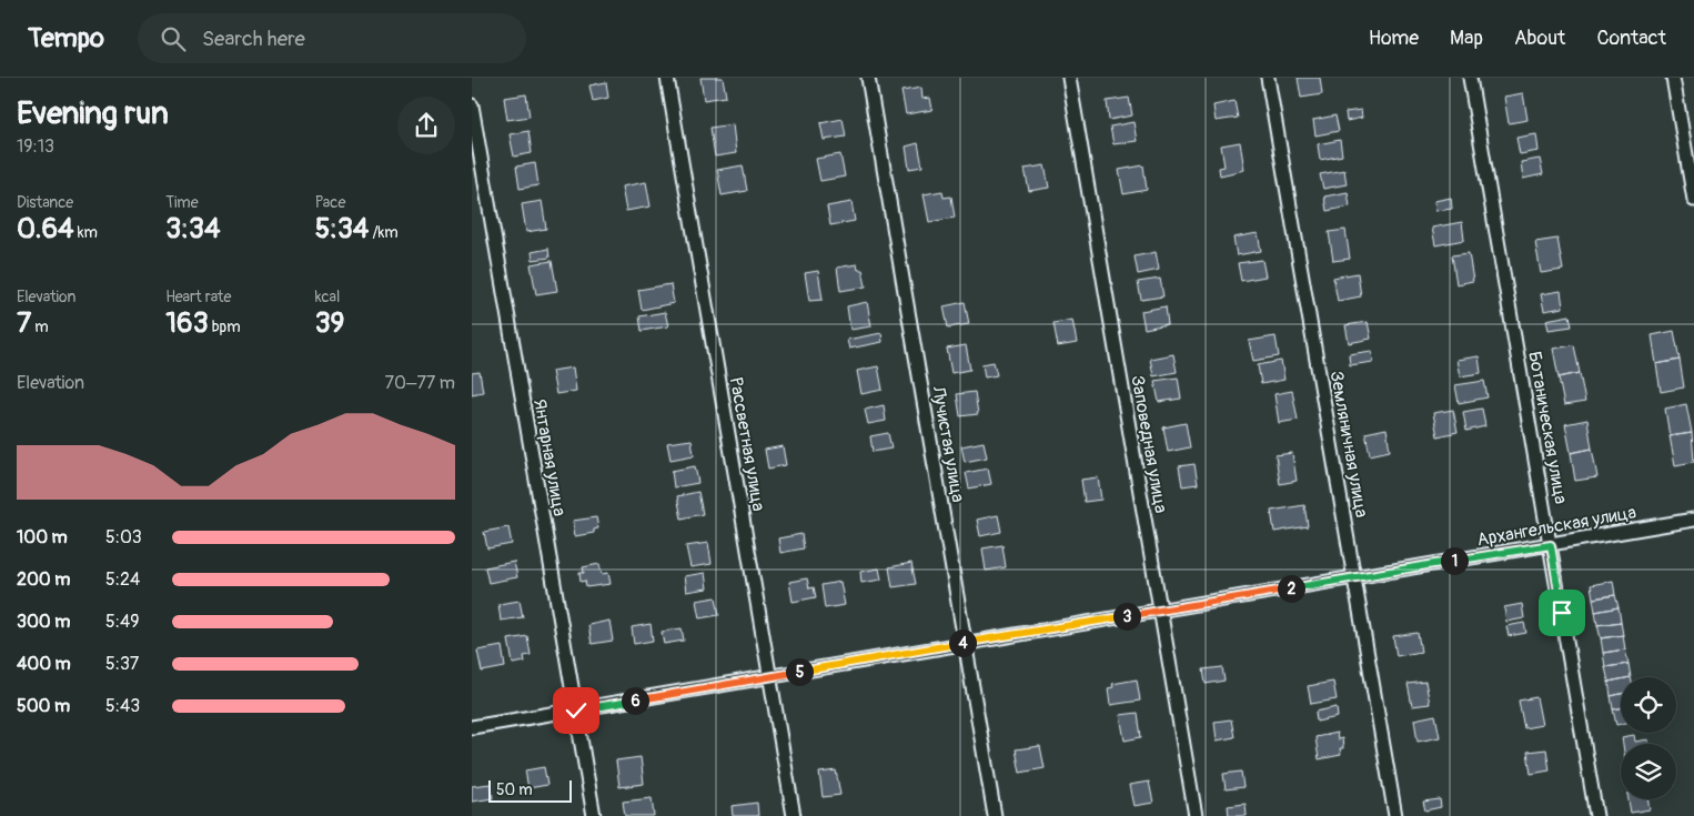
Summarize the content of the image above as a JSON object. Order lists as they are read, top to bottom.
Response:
{
  "streets": {
    "street": [
      "Ботаническая улица",
      "Рассветная улица",
      "Лучистая улица",
      "Заповедная улица",
      "Земляничная улица",
      "Янтарная улица",
      "Архангельская улица"
    ]
  },
  "crossings": [
    ["Ботаническая улица", "Архангельская улица"],
    ["Рассветная улица", "Архангельская улица"],
    ["Лучистая улица", "Архангельская улица"],
    ["Заповедная улица", "Архангельская улица"],
    ["Земляничная улица", "Архангельская улица"],
    ["Янтарная улица", "Архангельская улица"]
  ],
  "scale_bar": "50 m",
  "page": {
    "header": "Tempo",
    "search": "Search here",
    "nav": [
      "Home",
      "Map",
      "About",
      "Contact"
    ],
    "heading": ["Evening run", "19:13"],
    "stats": [
      ["Distance", "0.64 km"],
      ["Time", "3:34"],
      ["Pace", "5:34 /km"],
      ["Elevation", "7 m"],
      ["Heart rate", "163 bpm"],
      ["kcal", "39"]
    ],
    "chart": ["Elevation", "70–77 m"],
    "list": [
      {
        "name": "100 m",
        "note": "5:03"
      },
      {
        "name": "200 m",
        "note": "5:24"
      },
      {
        "name": "300 m",
        "note": "5:49"
      },
      {
        "name": "400 m",
        "note": "5:37"
      },
      {
        "name": "500 m",
        "note": "5:43"
      }
    ],
    "pins": [
      "1",
      "2",
      "3",
      "4",
      "5",
      "6"
    ],
    "scale": "50 m"
  }
}
